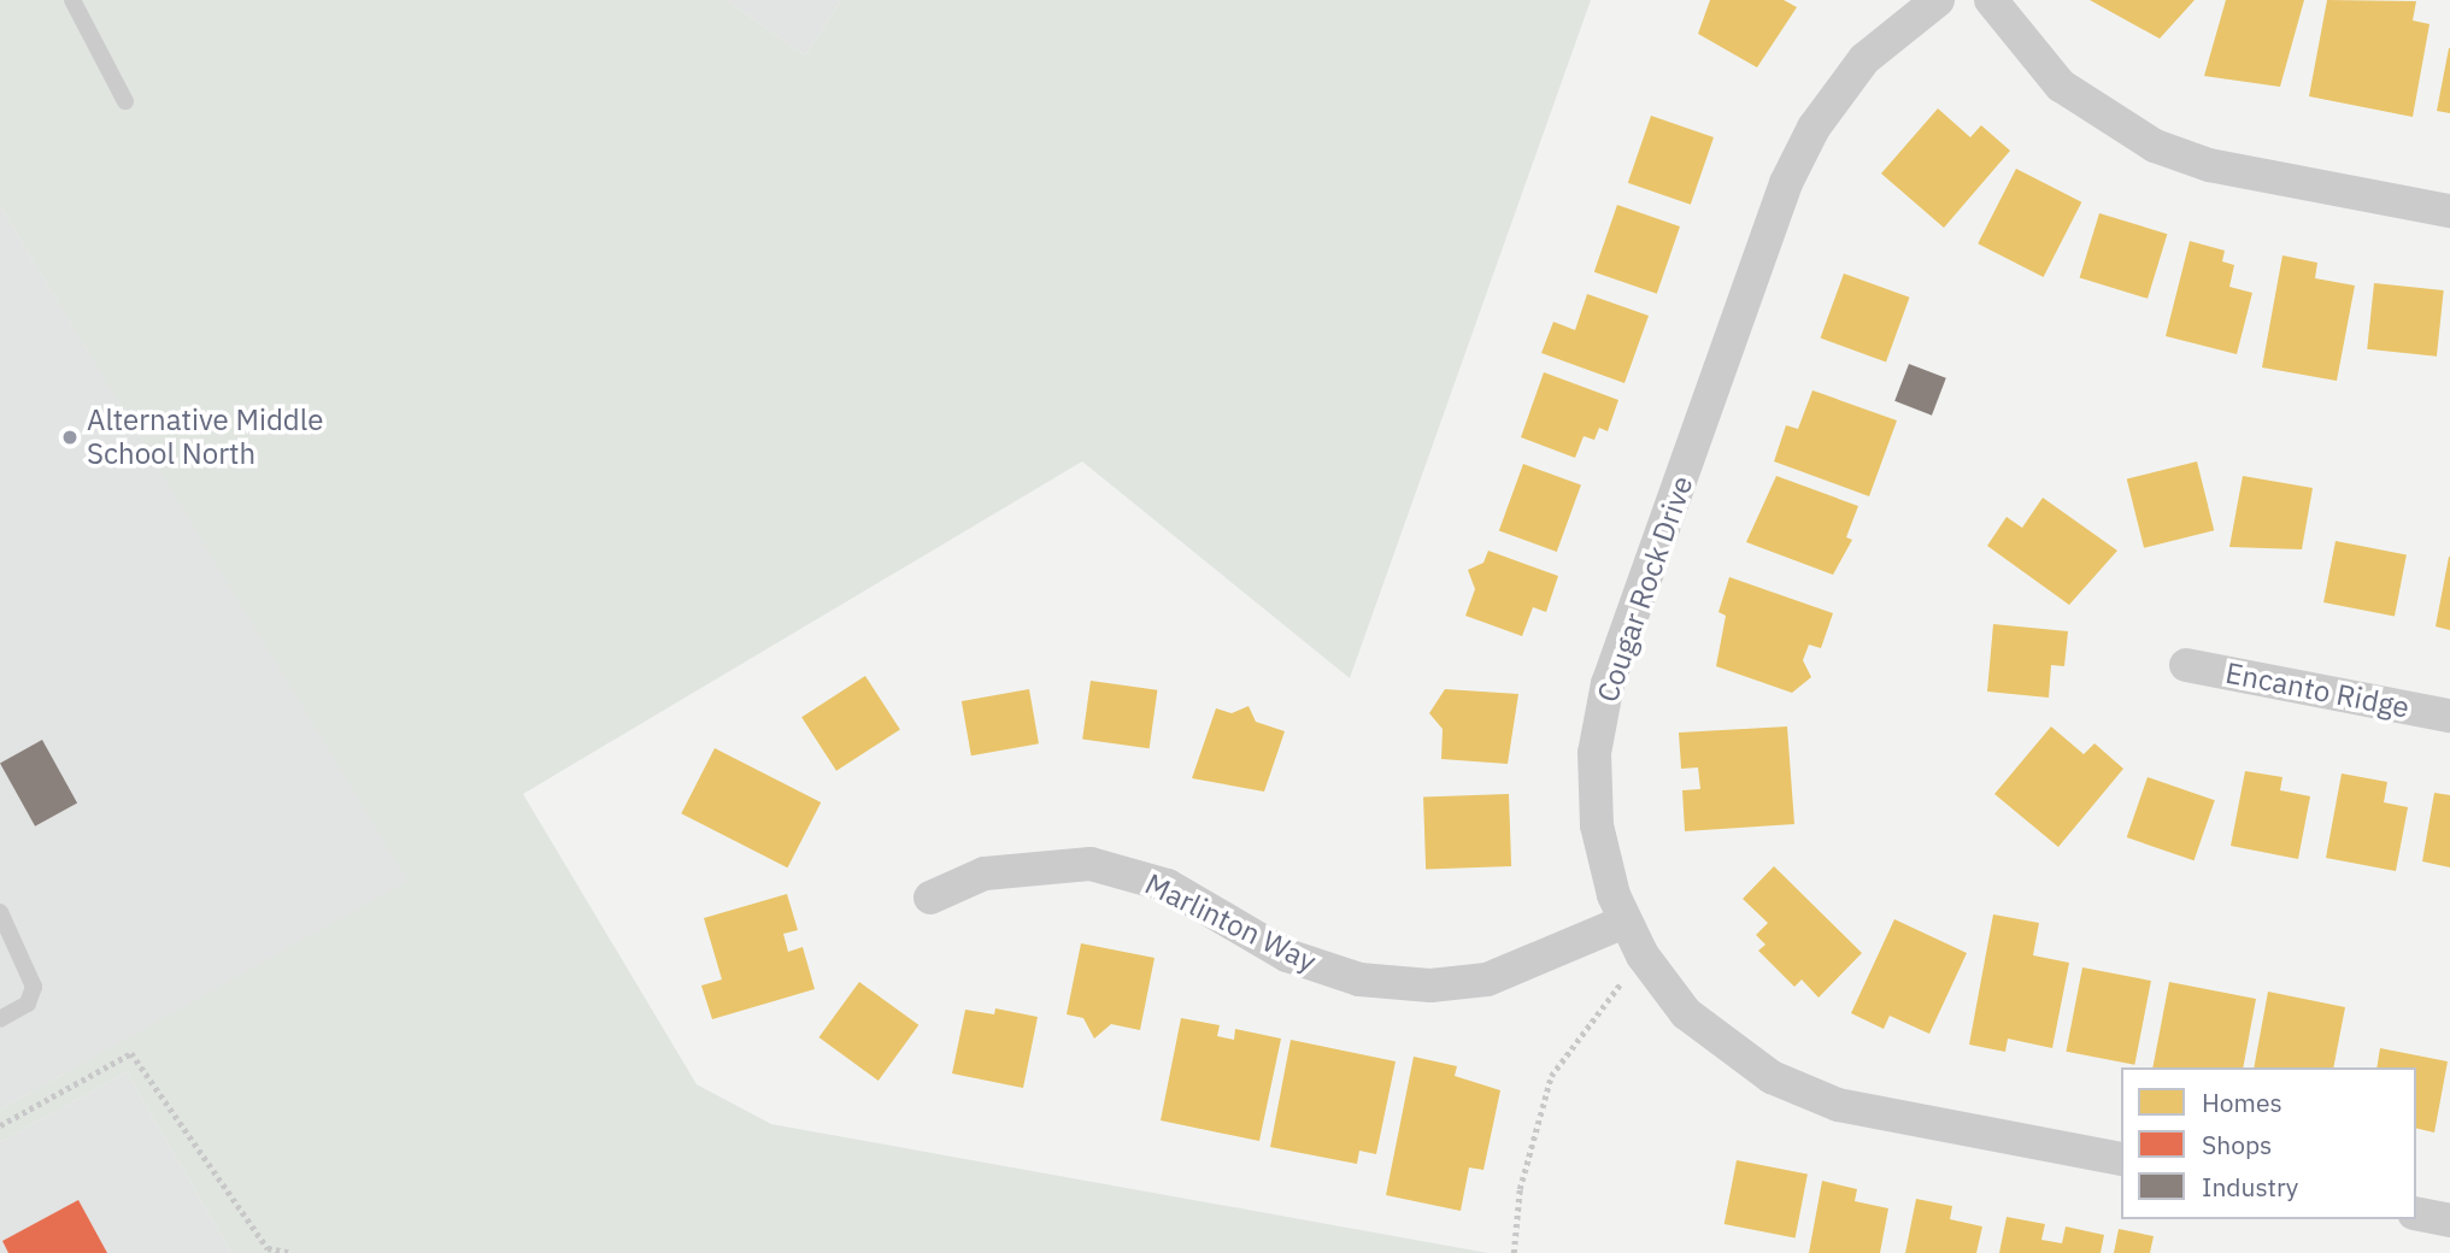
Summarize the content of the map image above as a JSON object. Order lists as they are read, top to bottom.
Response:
{
  "streets": {
    "street": ["Cougar Rock Drive", "Encanto Ridge", "Marlinton Way"]
  },
  "crossings": [
    ["Cougar Rock Drive", "Marlinton Way"]
  ],
  "places": ["Alternative Middle School North"],
  "legend": ["Homes", "Shops", "Industry"]
}
